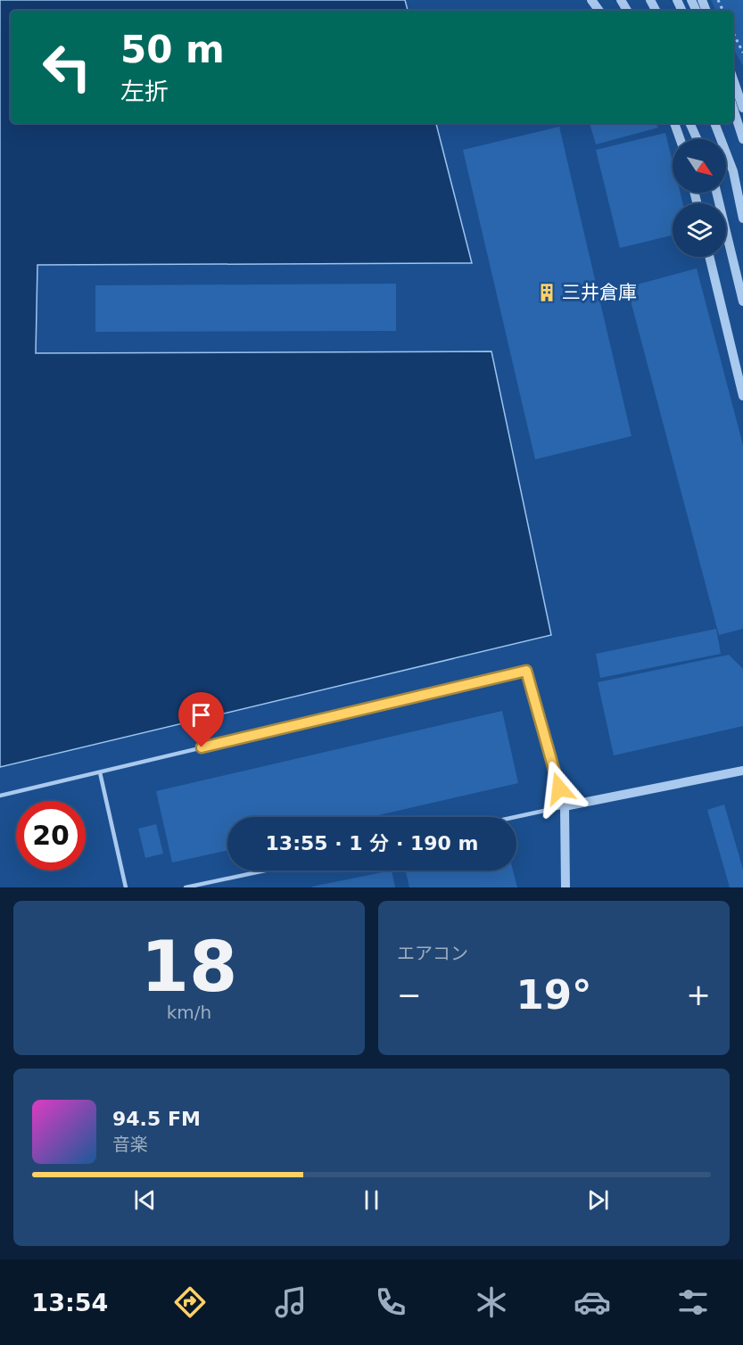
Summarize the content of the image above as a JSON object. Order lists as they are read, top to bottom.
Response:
{
  "places": {
    "building": ["三井倉庫"]
  },
  "north": "bottom right",
  "page": {
    "turn": ["50 m", "左折"],
    "limit": "20",
    "trip": "13:55 · 1 分 · 190 m",
    "tile": [
      ["18", "km/h"],
      "エアコン"
    ],
    "heat": ["−", "19°", "+"],
    "song": ["94.5 FM", "音楽"],
    "tabs": "13:54"
  }
}
